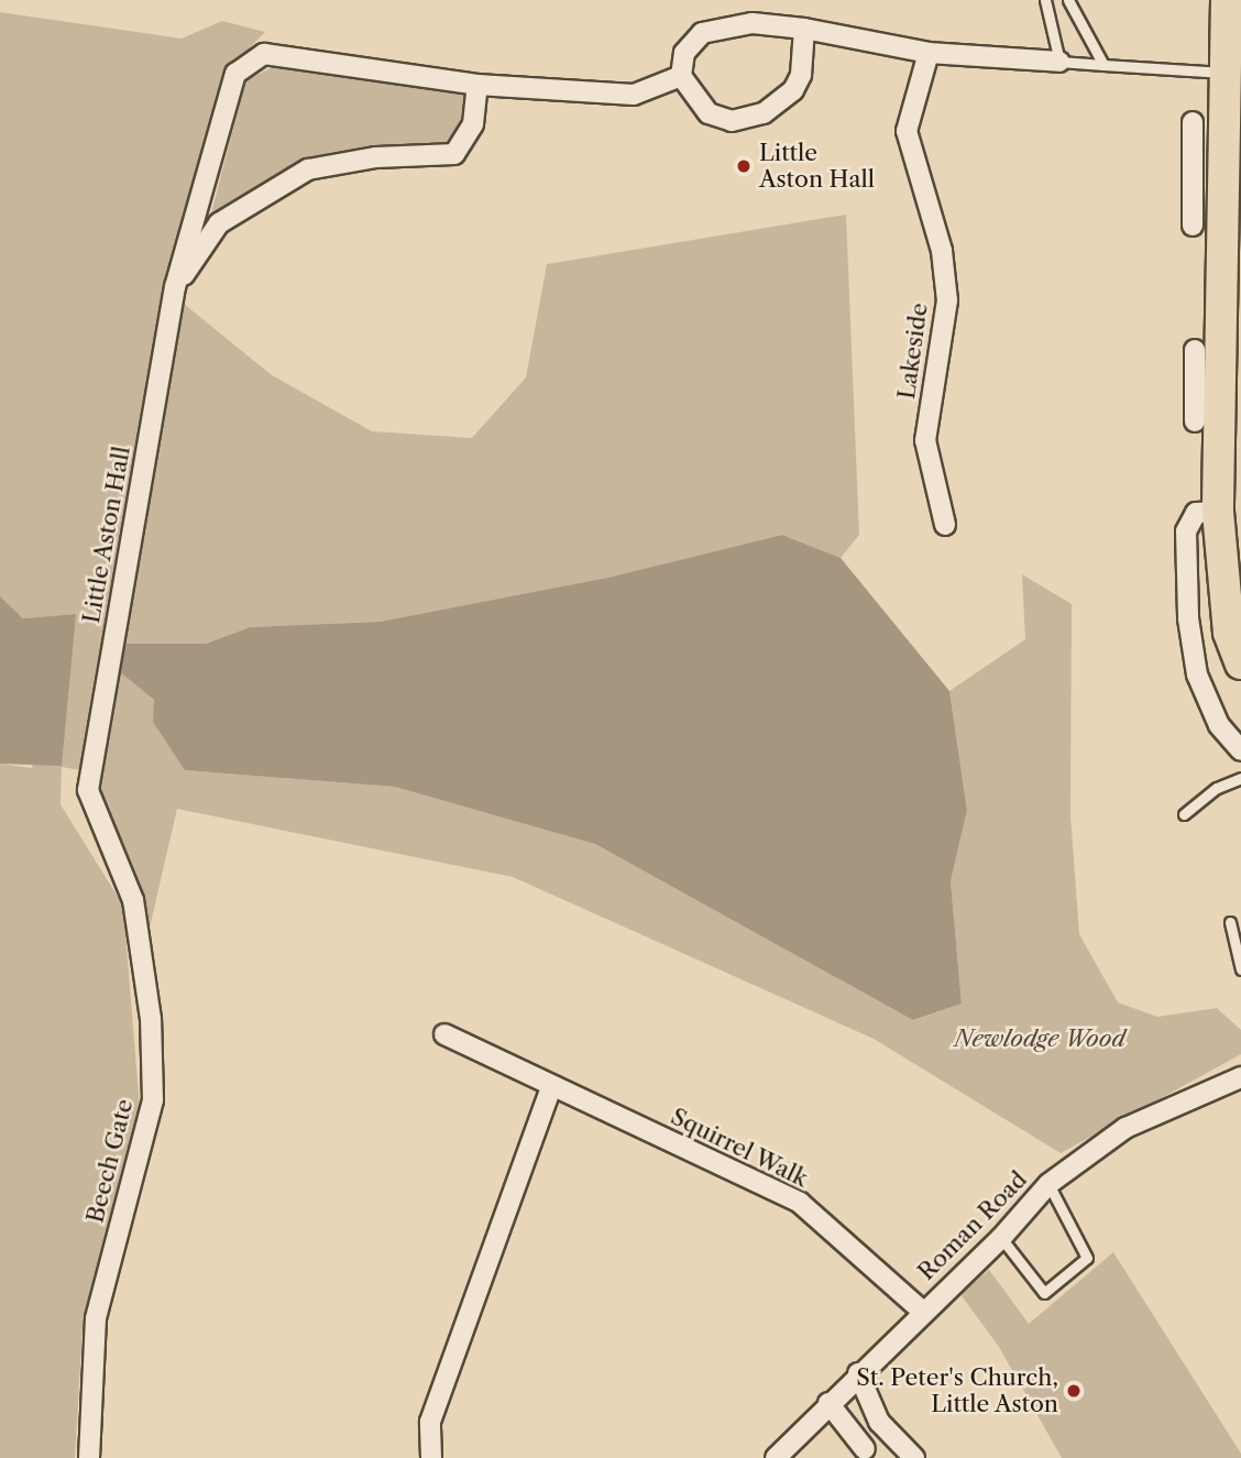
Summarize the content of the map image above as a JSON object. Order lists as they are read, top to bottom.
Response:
{
  "streets": {
    "street": [
      "Lakeside",
      "Little Aston Hall",
      "Squirrel Walk",
      "Beech Gate",
      "Roman Road"
    ]
  },
  "crossings": [
    ["Little Aston Hall", "Beech Gate"],
    ["Squirrel Walk", "Roman Road"]
  ],
  "parks": ["Newlodge Wood"],
  "places": ["Little Aston Hall", "St. Peter's Church, Little Aston"]
}
